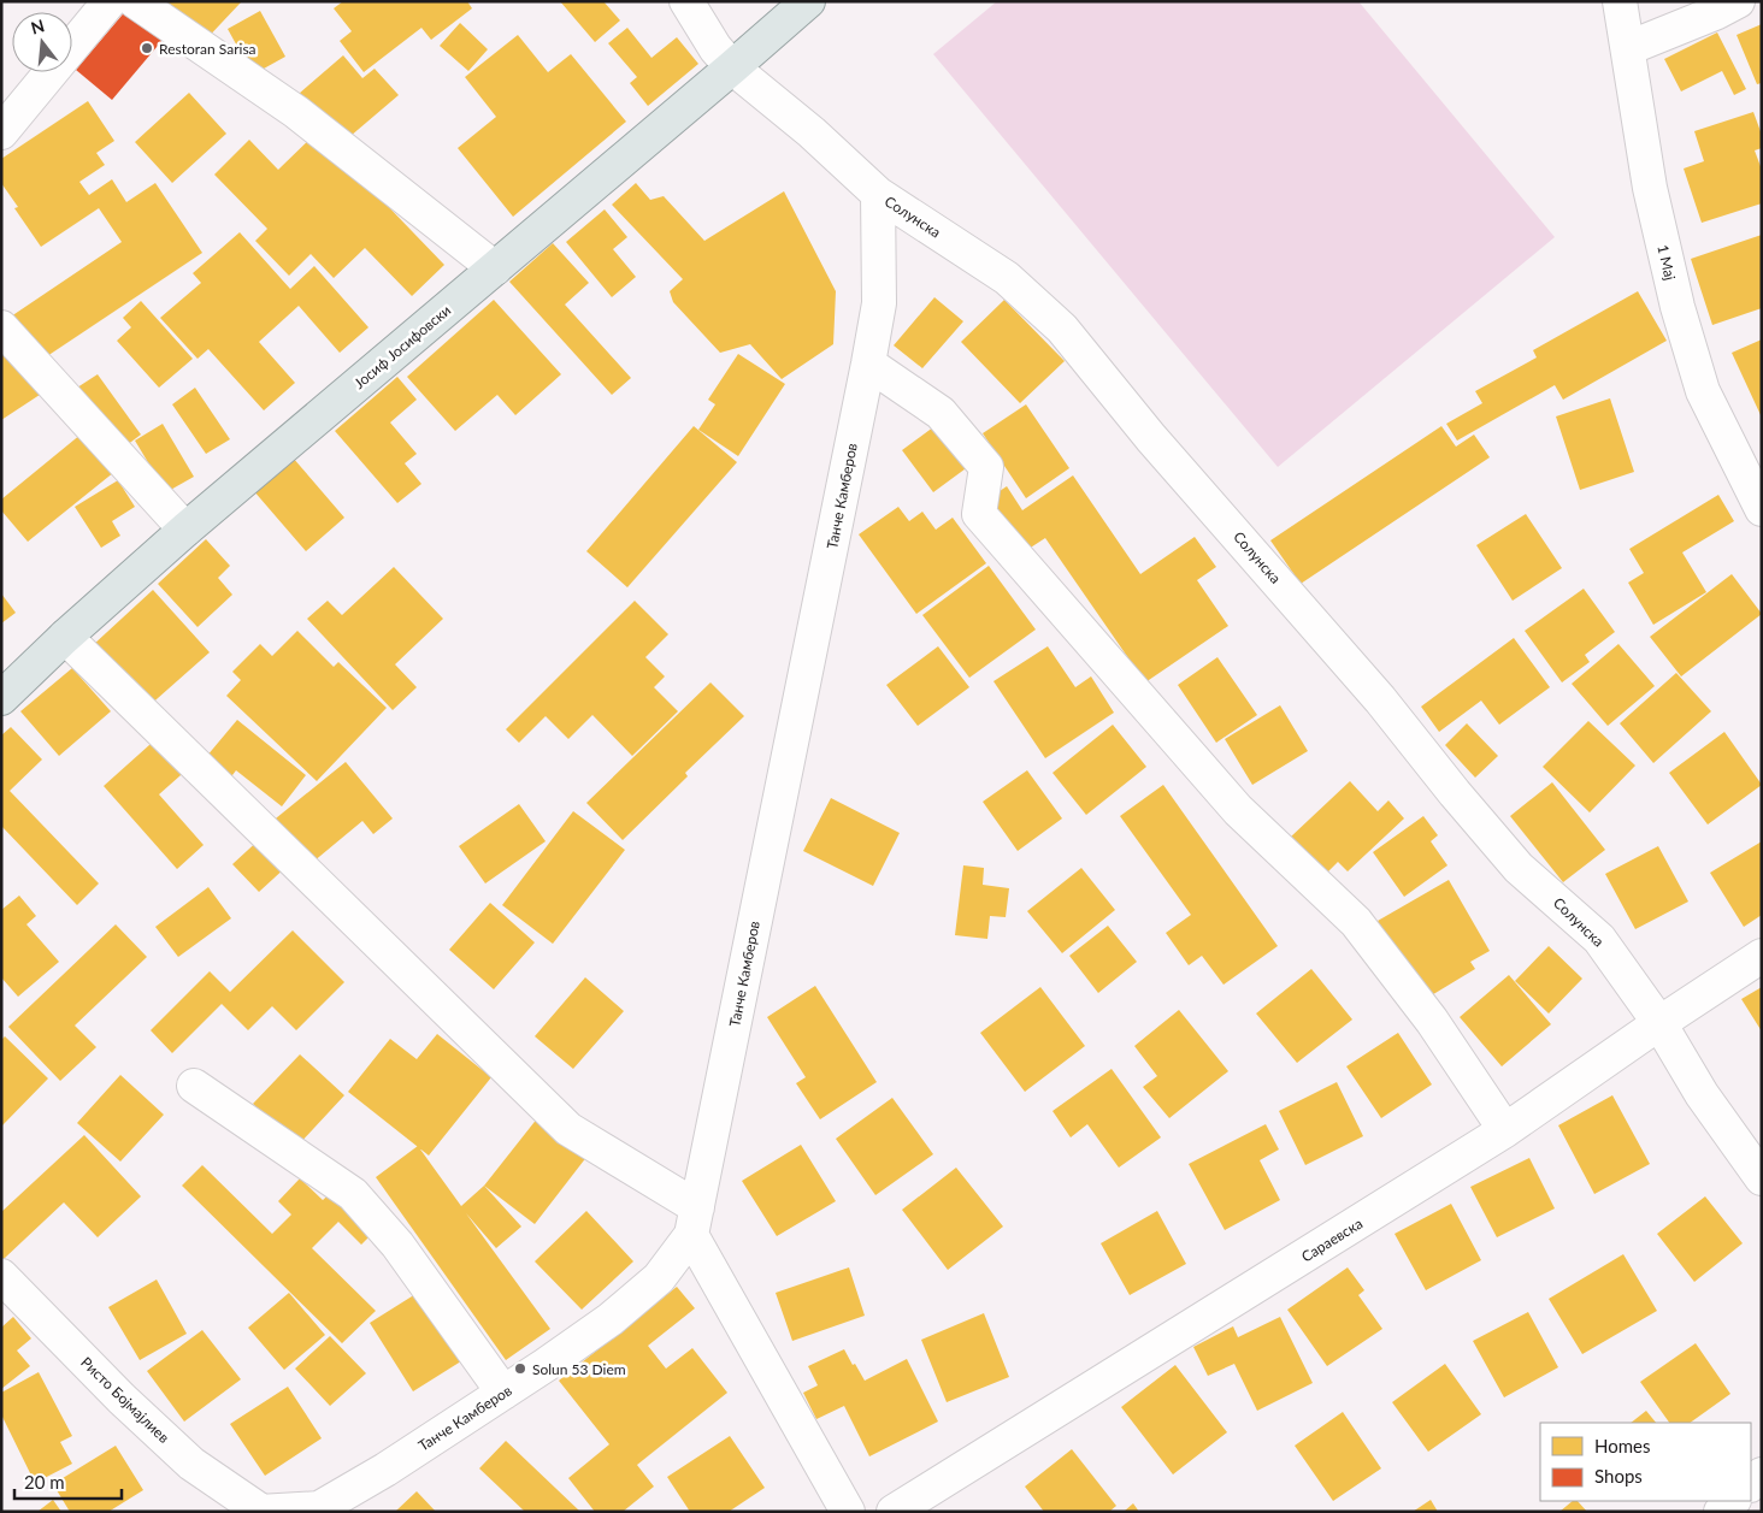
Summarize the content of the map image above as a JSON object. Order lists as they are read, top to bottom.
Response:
{
  "streets": {
    "main road": ["Јосиф Јосифовски"],
    "street": [
      "Солунска",
      "1 Мај",
      "Танче Камберов",
      "Сараевска",
      "Ристо Бојмајлиев"
    ]
  },
  "crossings": [
    ["Солунска", "Јосиф Јосифовски"],
    ["Солунска", "Танче Камберов"],
    ["Солунска", "Сараевска"],
    ["Танче Камберов", "Ристо Бојмајлиев"]
  ],
  "places": ["Restoran Sarisa", "Solun 53 Diem"],
  "legend": ["Homes", "Shops"],
  "scale_bar": "20 m",
  "north": "top"
}
